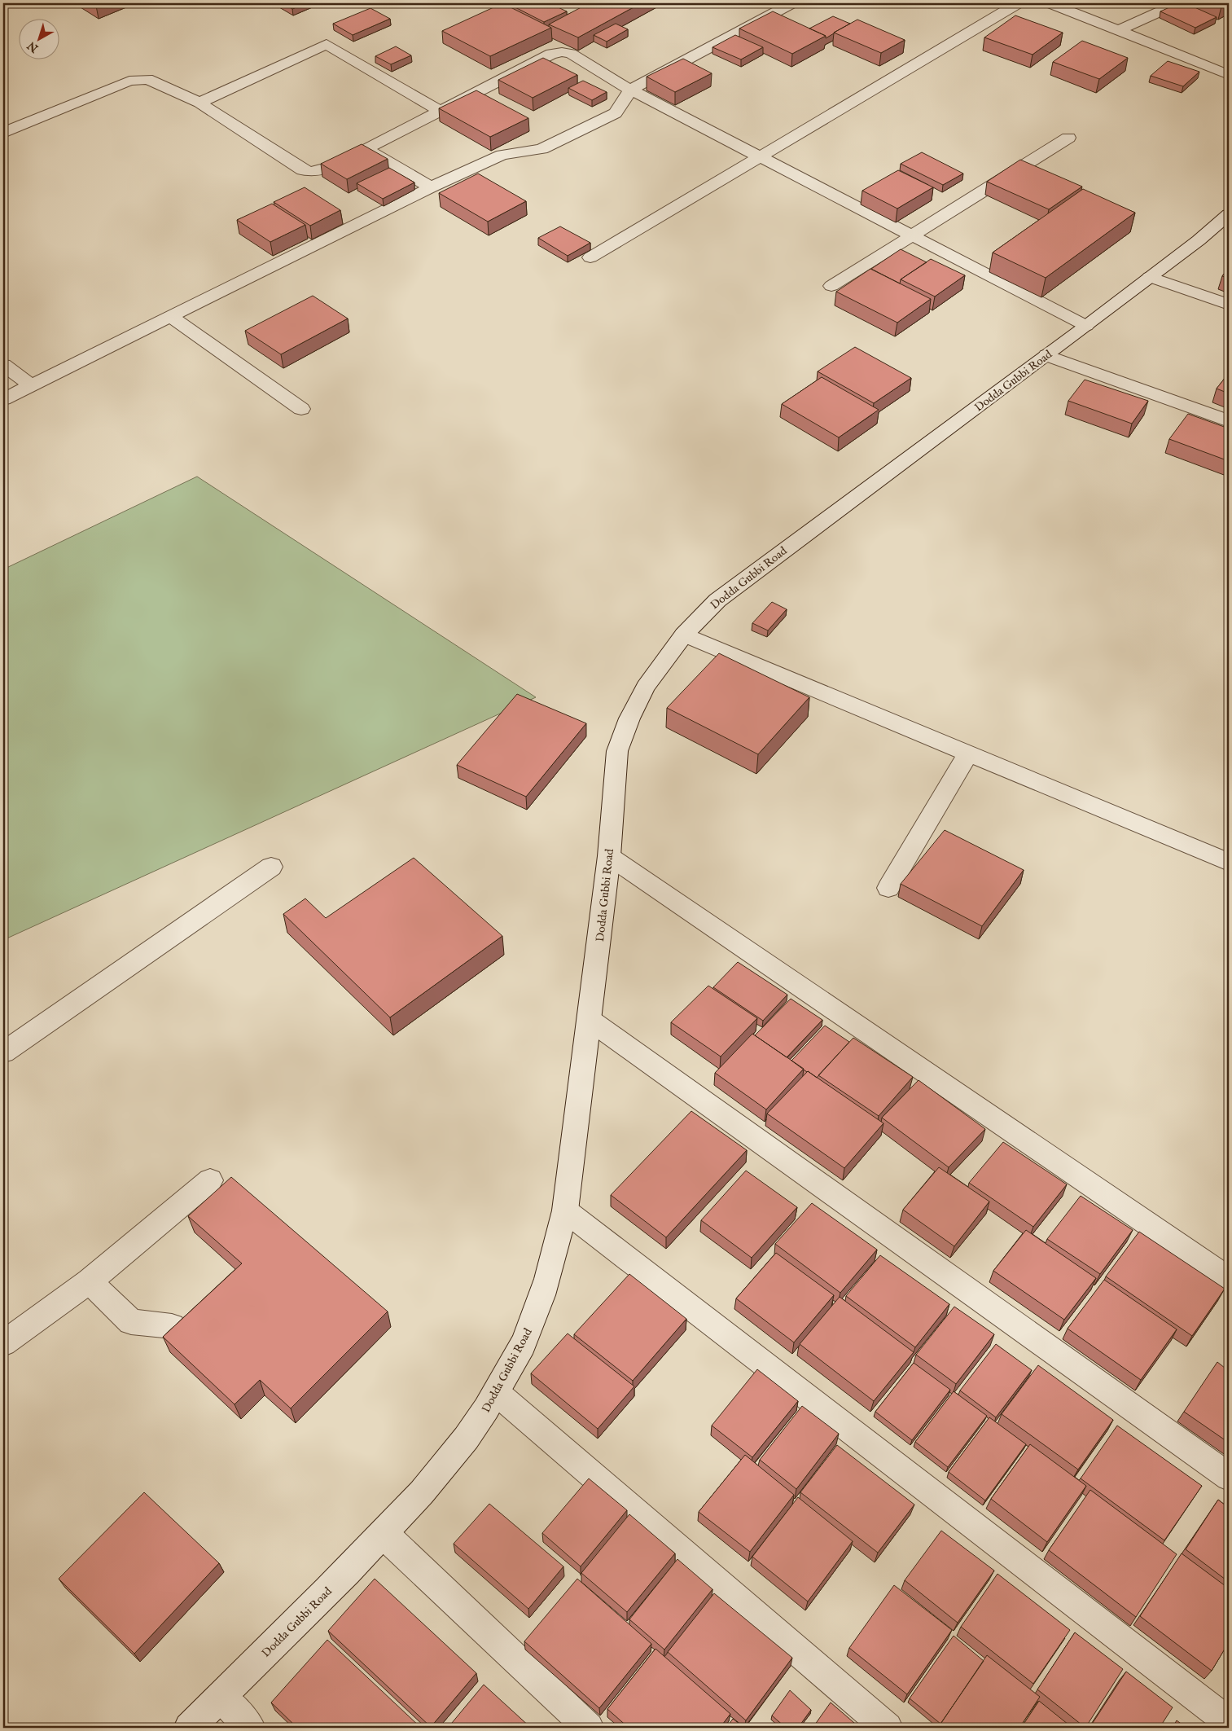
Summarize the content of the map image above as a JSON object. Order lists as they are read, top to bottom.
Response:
{
  "streets": {
    "street": ["Dodda Gubbi Road"]
  },
  "north": "bottom left"
}
